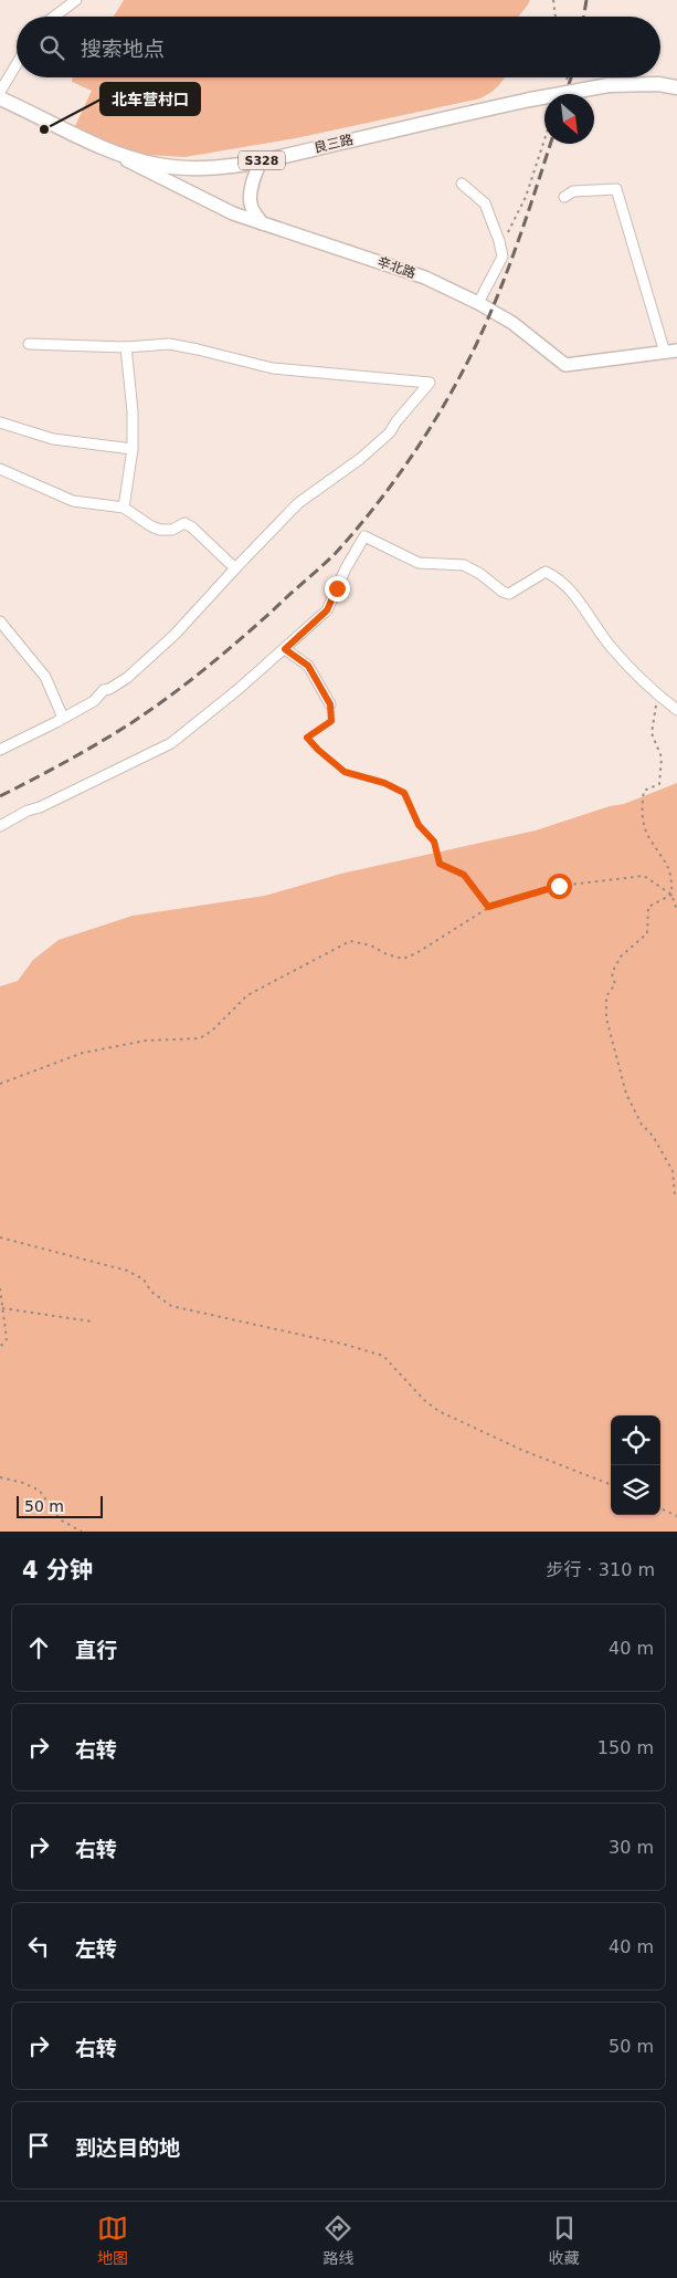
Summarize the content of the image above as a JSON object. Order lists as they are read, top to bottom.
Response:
{
  "streets": {
    "main road": ["良三路", "S328"],
    "street": ["辛北路"]
  },
  "crossings": [
    ["良三路", "辛北路"]
  ],
  "places": ["北车营村口"],
  "scale_bar": "50 m",
  "north": "bottom right",
  "page": {
    "search": "搜索地点",
    "scale": "50 m",
    "heading": ["4 分钟", "步行 · 310 m"],
    "list": [
      ["直行", "40 m"],
      ["右转", "150 m"],
      ["右转", "30 m"],
      ["左转", "40 m"],
      ["右转", "50 m"],
      "到达目的地"
    ],
    "nav": ["地图", "路线", "收藏"]
  }
}
